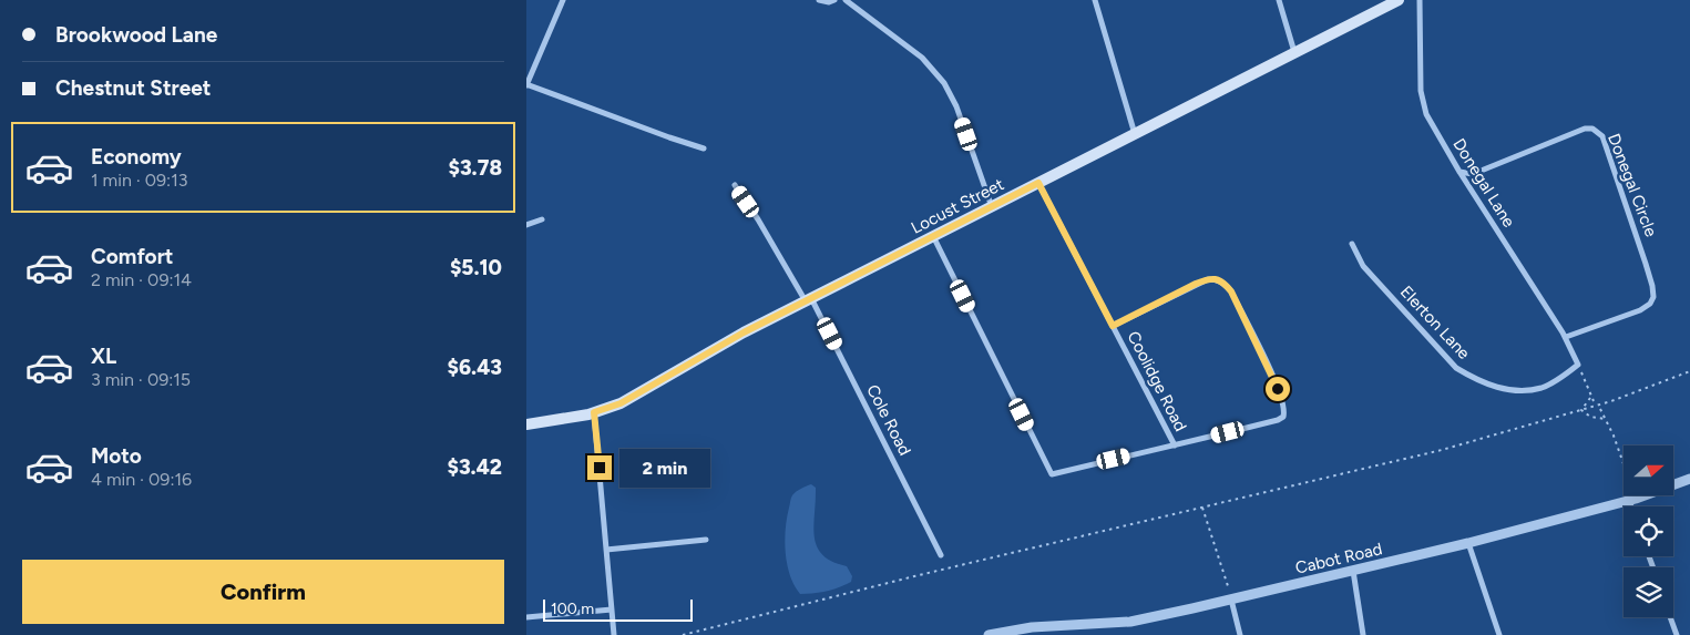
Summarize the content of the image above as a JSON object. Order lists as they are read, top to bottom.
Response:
{
  "streets": {
    "main road": ["Locust Street"],
    "street": [
      "Donegal Lane",
      "Donegal Circle",
      "Elerton Lane",
      "Coolidge Road",
      "Cole Road",
      "Cabot Road"
    ]
  },
  "crossings": [
    ["Donegal Lane", "Donegal Circle"],
    ["Donegal Lane", "Elerton Lane"],
    ["Locust Street", "Coolidge Road"],
    ["Locust Street", "Cole Road"]
  ],
  "scale_bar": "100 m",
  "north": "right",
  "page": {
    "banner": ["Brookwood Lane", "Chestnut Street"],
    "list": [
      {
        "name": "Economy",
        "note": "1 min · 09:13",
        "value": "$3.78"
      },
      {
        "name": "Comfort",
        "note": "2 min · 09:14",
        "value": "$5.10"
      },
      {
        "name": "XL",
        "note": "3 min · 09:15",
        "value": "$6.43"
      },
      {
        "name": "Moto",
        "note": "4 min · 09:16",
        "value": "$3.42"
      }
    ],
    "bubble": "2 min",
    "buttons": "Confirm",
    "scale": "100 m"
  }
}
